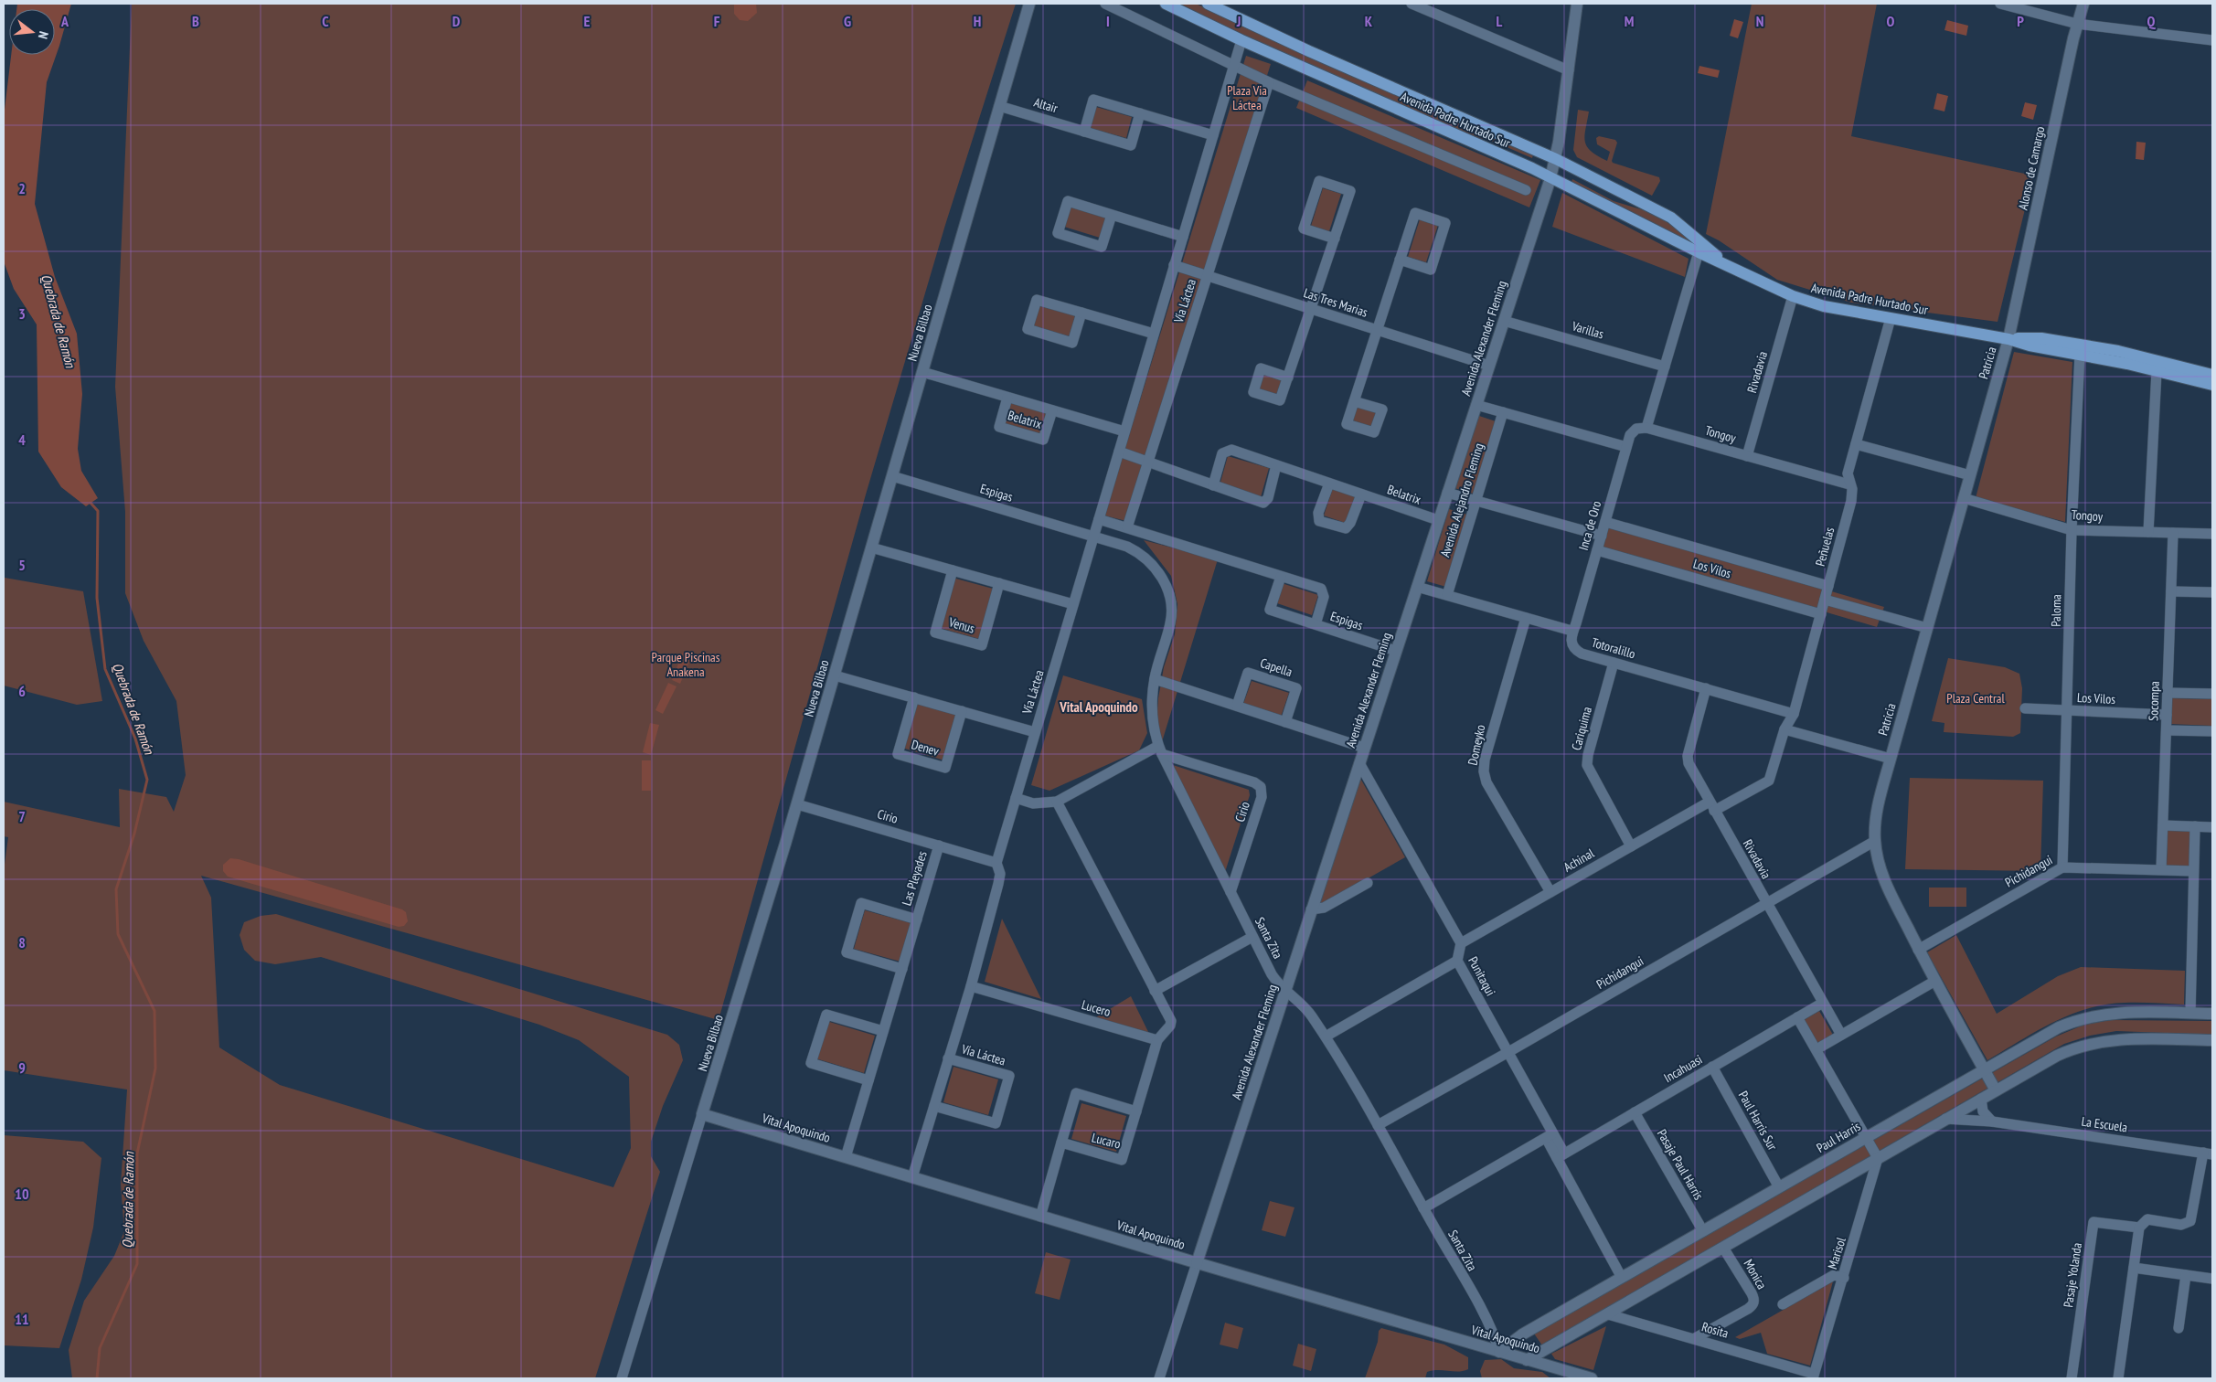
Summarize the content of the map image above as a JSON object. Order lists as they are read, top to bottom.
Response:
{
  "streets": {
    "main road": ["Avenida Padre Hurtado Sur"],
    "street": [
      "Altair",
      "Alonso de Camargo",
      "Vía Láctea",
      "Las Tres Marias",
      "Varillas",
      "Nueva Bilbao",
      "Avenida Alexander Fleming",
      "Patricia",
      "Rivadavia",
      "Belatrix",
      "Tongoy",
      "Espigas",
      "Avenida Alejandro Fleming",
      "Inca de Oro",
      "Peñuelas",
      "Los Vilos",
      "Paloma",
      "Venus",
      "Totoralillo",
      "Capella",
      "Socompa",
      "Cariquima",
      "Domeyko",
      "Denev",
      "Cirio",
      "Achinal",
      "Pichidangui",
      "Las Pleyades",
      "Santa Zita",
      "Punitaqui",
      "Lucero",
      "Incahuasi",
      "Paul Harris Sur",
      "La Escuela",
      "Vital Apoquindo",
      "Paul Harris",
      "Lucaro",
      "Pasaje Paul Harris",
      "Marisol",
      "Monica",
      "Pasaje Yolanda",
      "Rosita"
    ]
  },
  "crossings": [
    ["Altair", "Nueva Bilbao"],
    ["Avenida Padre Hurtado Sur", "Alonso de Camargo"],
    ["Avenida Padre Hurtado Sur", "Vía Láctea"],
    ["Avenida Padre Hurtado Sur", "Avenida Alexander Fleming"],
    ["Avenida Padre Hurtado Sur", "Patricia"],
    ["Avenida Padre Hurtado Sur", "Rivadavia"],
    ["Avenida Padre Hurtado Sur", "Inca de Oro"],
    ["Avenida Padre Hurtado Sur", "Peñuelas"],
    ["Avenida Padre Hurtado Sur", "Paloma"],
    ["Alonso de Camargo", "Patricia"],
    ["Vía Láctea", "Las Tres Marias"],
    ["Vía Láctea", "Belatrix"],
    ["Vía Láctea", "Espigas"],
    ["Vía Láctea", "Cirio"],
    ["Vía Láctea", "Santa Zita"],
    ["Vía Láctea", "Lucero"],
    ["Vía Láctea", "Vital Apoquindo"],
    ["Las Tres Marias", "Avenida Alexander Fleming"],
    ["Varillas", "Avenida Alexander Fleming"],
    ["Varillas", "Inca de Oro"],
    ["Nueva Bilbao", "Belatrix"],
    ["Nueva Bilbao", "Espigas"],
    ["Nueva Bilbao", "Cirio"],
    ["Nueva Bilbao", "Vital Apoquindo"],
    ["Avenida Alexander Fleming", "Belatrix"],
    ["Avenida Alexander Fleming", "Espigas"],
    ["Avenida Alexander Fleming", "Santa Zita"],
    ["Avenida Alexander Fleming", "Punitaqui"],
    ["Avenida Alexander Fleming", "Vital Apoquindo"],
    ["Patricia", "Tongoy"],
    ["Patricia", "Pichidangui"],
    ["Patricia", "Paul Harris"],
    ["Rivadavia", "Tongoy"],
    ["Rivadavia", "Totoralillo"],
    ["Rivadavia", "Achinal"],
    ["Rivadavia", "Pichidangui"],
    ["Rivadavia", "Incahuasi"],
    ["Tongoy", "Inca de Oro"],
    ["Tongoy", "Peñuelas"],
    ["Tongoy", "Paloma"],
    ["Tongoy", "Socompa"],
    ["Espigas", "Santa Zita"],
    ["Inca de Oro", "Los Vilos"],
    ["Inca de Oro", "Totoralillo"],
    ["Peñuelas", "Los Vilos"],
    ["Peñuelas", "Totoralillo"],
    ["Peñuelas", "Achinal"],
    ["Los Vilos", "Paloma"],
    ["Los Vilos", "Socompa"],
    ["Paloma", "Pichidangui"],
    ["Totoralillo", "Cariquima"],
    ["Socompa", "Pichidangui"],
    ["Cariquima", "Achinal"],
    ["Domeyko", "Achinal"],
    ["Cirio", "Las Pleyades"],
    ["Cirio", "Santa Zita"],
    ["Achinal", "Punitaqui"],
    ["Pichidangui", "Santa Zita"],
    ["Pichidangui", "Punitaqui"],
    ["Las Pleyades", "Vital Apoquindo"],
    ["Santa Zita", "Vital Apoquindo"],
    ["Santa Zita", "Paul Harris"],
    ["Punitaqui", "Incahuasi"],
    ["Punitaqui", "Paul Harris"],
    ["Lucero", "Lucaro"],
    ["Incahuasi", "Paul Harris Sur"],
    ["Incahuasi", "Pasaje Paul Harris"],
    ["Paul Harris Sur", "Paul Harris"],
    ["La Escuela", "Pasaje Yolanda"],
    ["Vital Apoquindo", "Paul Harris"],
    ["Paul Harris", "Pasaje Paul Harris"],
    ["Marisol", "Rosita"],
    ["Monica", "Rosita"]
  ],
  "districts": ["Vital Apoquindo"],
  "water": ["Quebrada de Ramón"],
  "parks": ["Plaza Via Láctea", "Parque Piscinas Anakena", "Plaza Central"],
  "north": "right",
  "grid": {
    "columns": [
      "A",
      "B",
      "C",
      "D",
      "E",
      "F",
      "G",
      "H",
      "I",
      "J",
      "K",
      "L",
      "M",
      "N",
      "O",
      "P",
      "Q"
    ],
    "rows": [
      "2",
      "3",
      "4",
      "5",
      "6",
      "7",
      "8",
      "9",
      "10",
      "11"
    ]
  }
}
